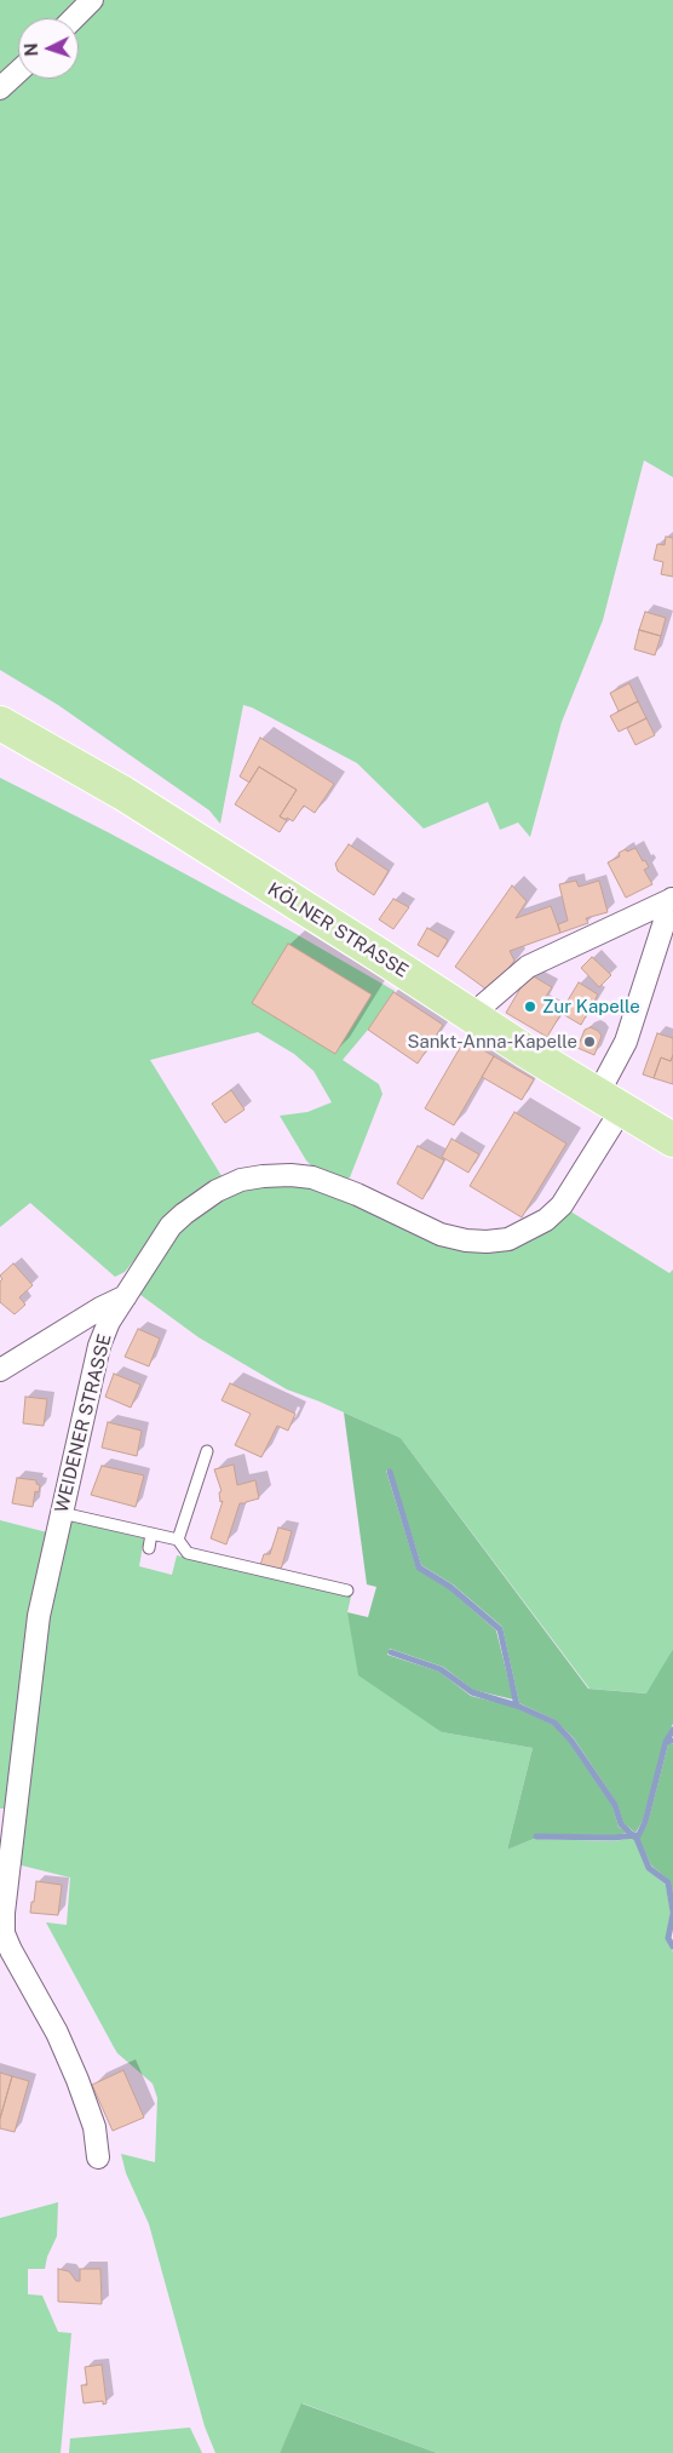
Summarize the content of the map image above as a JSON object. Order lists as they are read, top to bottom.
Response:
{
  "streets": {
    "main road": ["KÖLNER STRASSE"],
    "street": ["WEIDENER STRASSE"]
  },
  "crossings": [
    ["KÖLNER STRASSE", "WEIDENER STRASSE"]
  ],
  "places": ["Zur Kapelle", "Sankt-Anna-Kapelle"],
  "north": "left"
}
